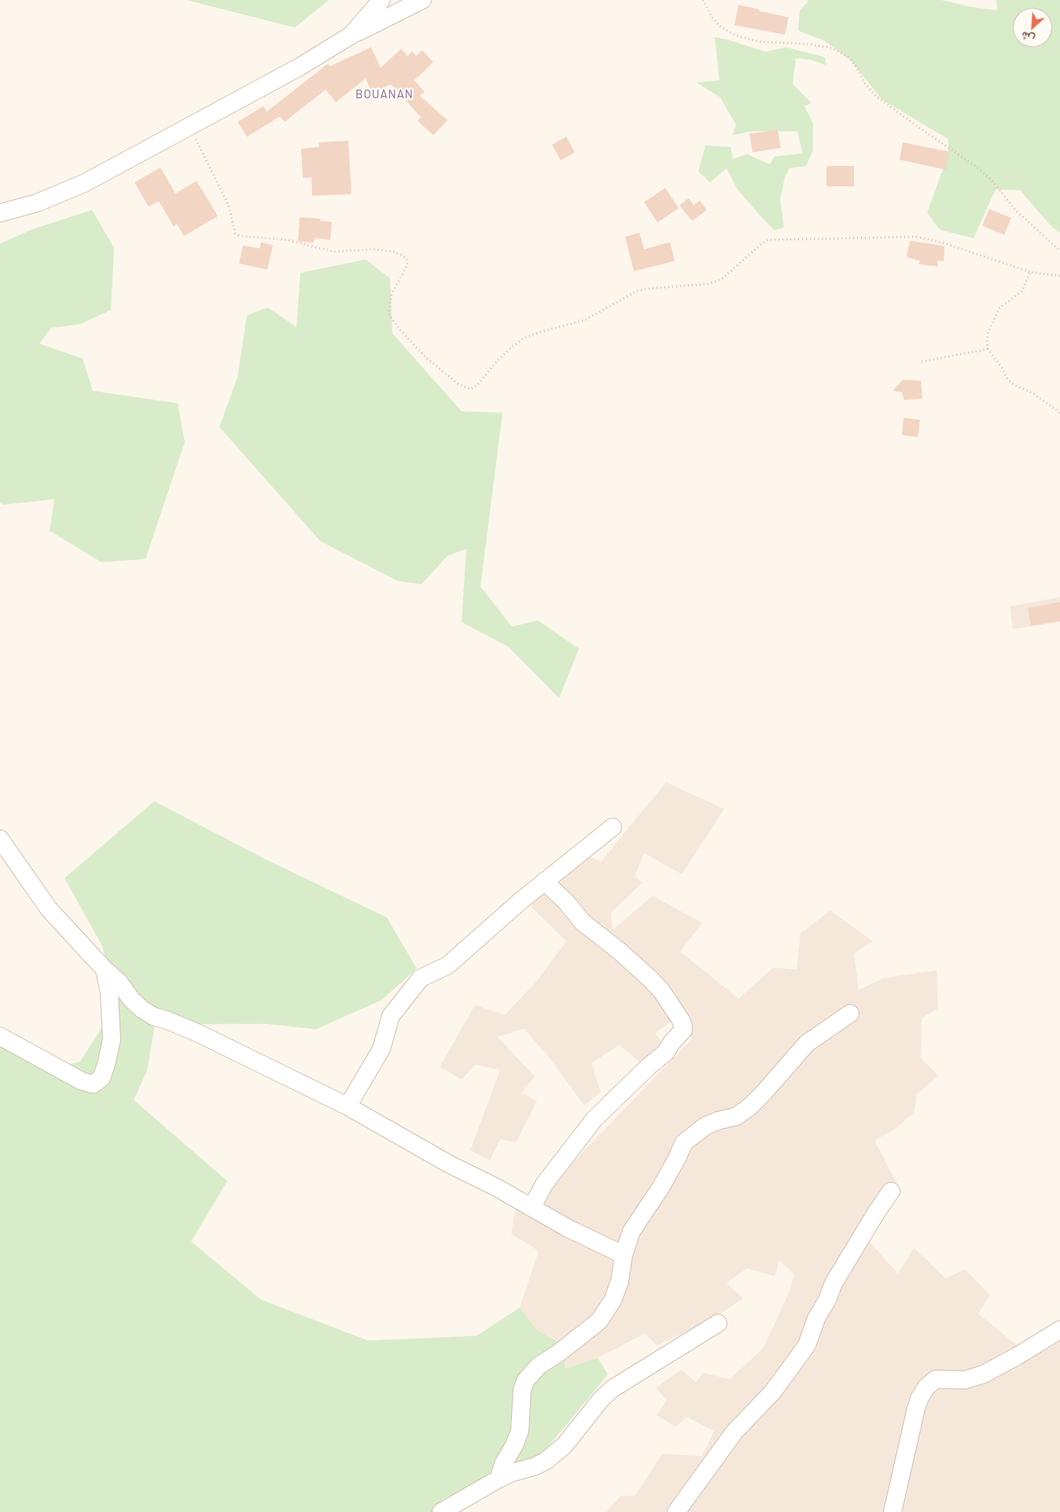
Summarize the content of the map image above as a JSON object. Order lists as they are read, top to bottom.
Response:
{
  "districts": ["BOUANAN"],
  "north": "bottom left"
}
